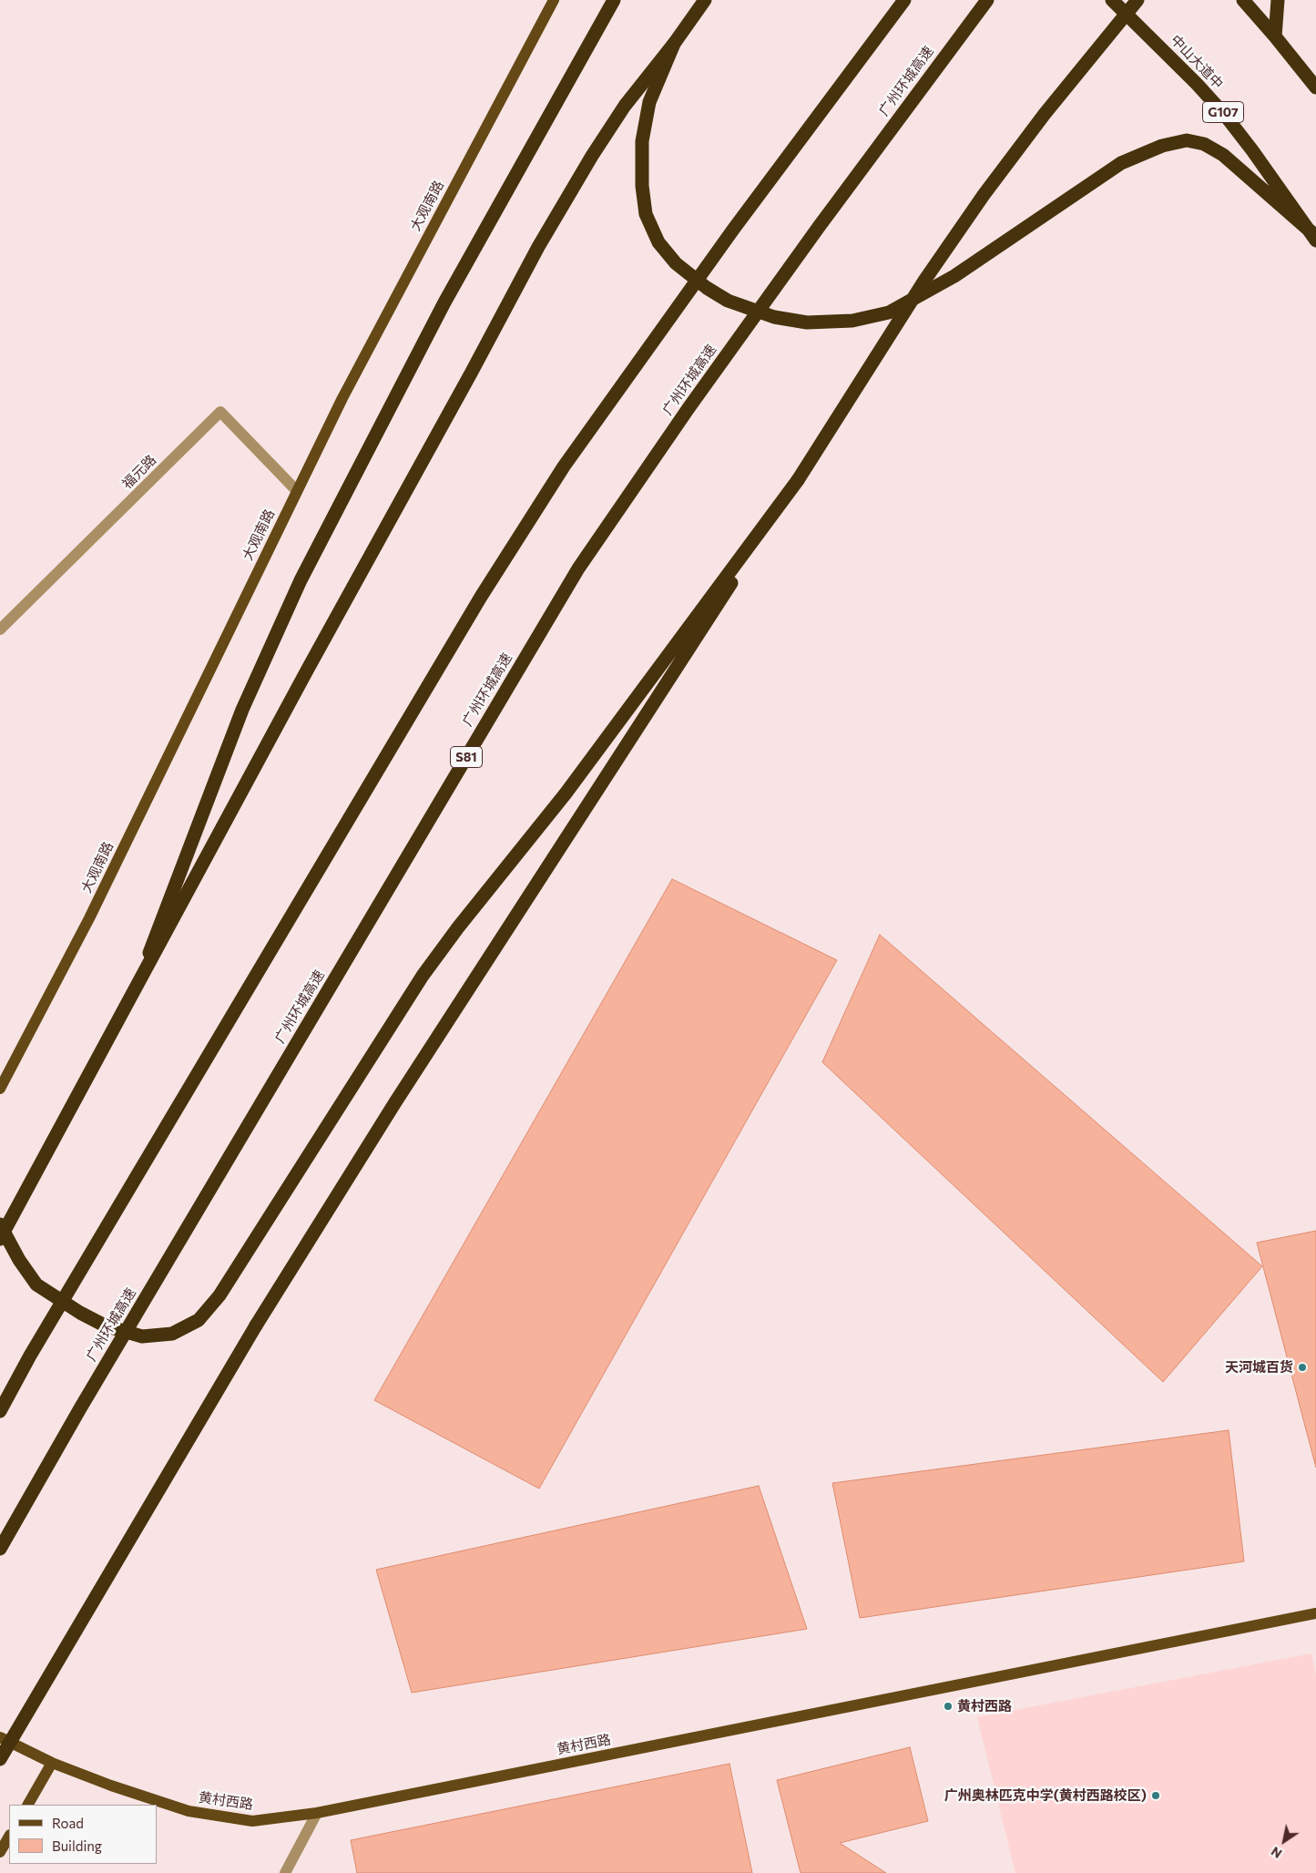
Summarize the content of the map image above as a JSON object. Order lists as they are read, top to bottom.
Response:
{
  "streets": {
    "highway": [
      "中山大道中",
      "广州环城高速",
      "G107",
      "S81"
    ],
    "main road": ["大观南路", "黄村西路"],
    "street": ["福元路"]
  },
  "crossings": [
    ["大观南路", "福元路"]
  ],
  "places": ["天河城百货", "黄村西路", "广州奥林匹克中学(黄村西路校区)"],
  "legend": ["Road", "Building"],
  "north": "bottom left"
}
